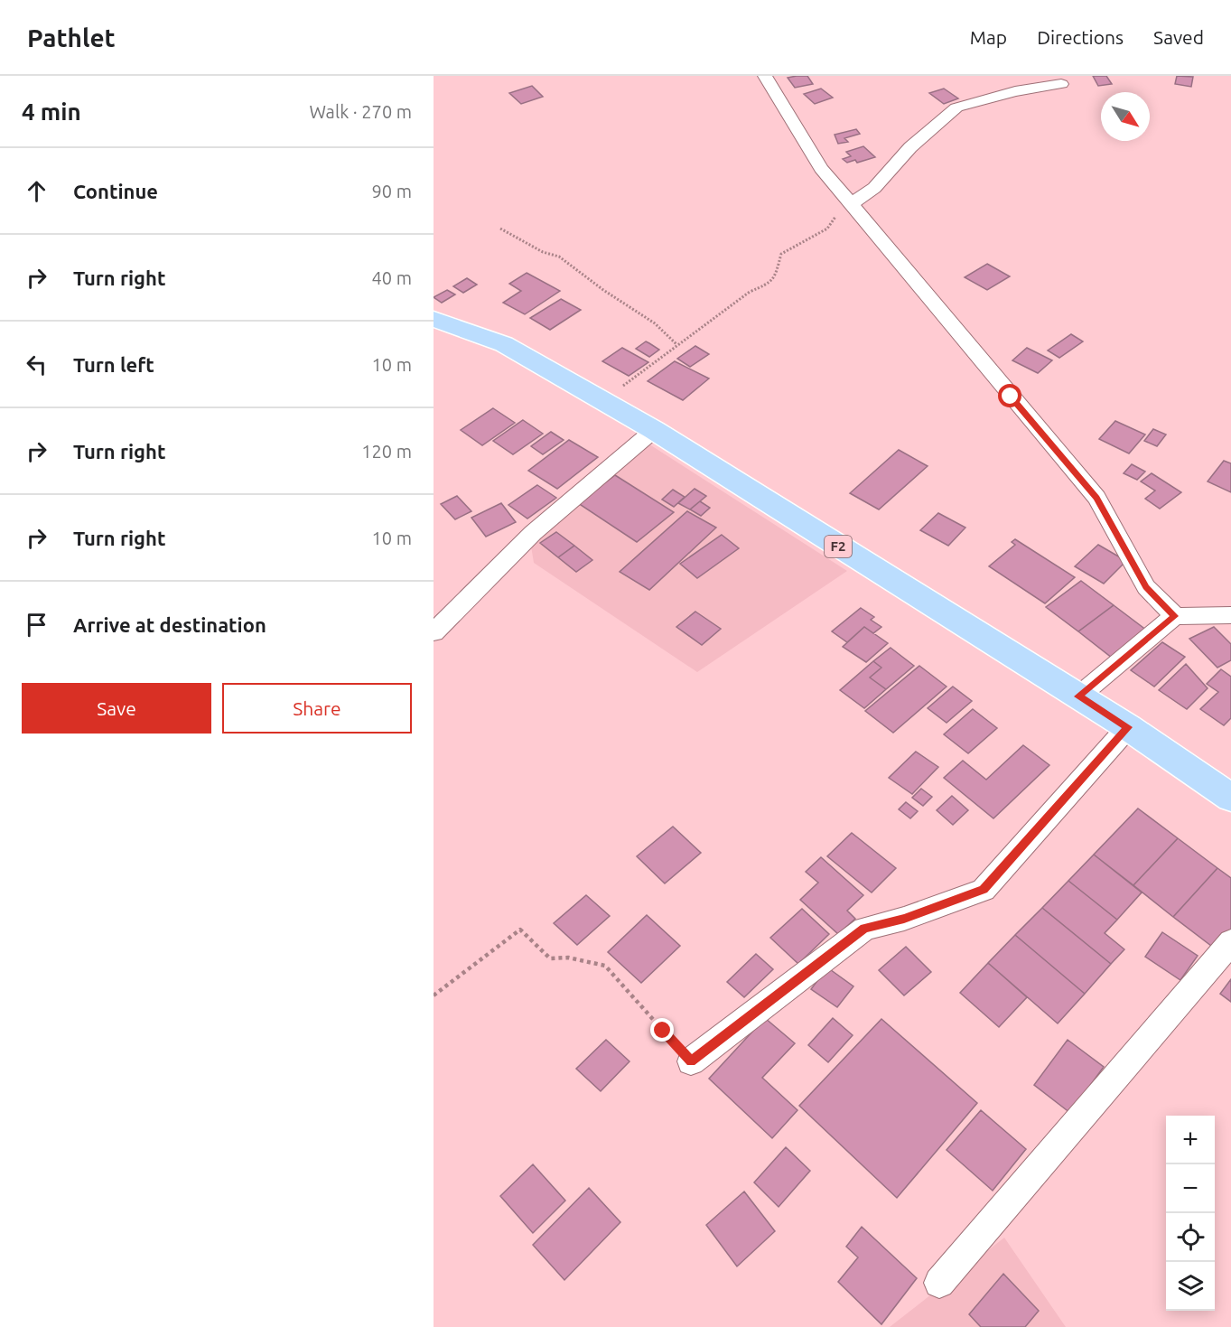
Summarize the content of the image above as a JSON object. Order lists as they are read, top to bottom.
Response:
{
  "streets": {
    "main road": ["F2"]
  },
  "north": "bottom right",
  "page": {
    "header": "Pathlet",
    "nav": ["Map", "Directions", "Saved"],
    "heading": ["4 min", "Walk · 270 m"],
    "list": [
      ["Continue", "90 m"],
      ["Turn right", "40 m"],
      ["Turn left", "10 m"],
      ["Turn right", "120 m"],
      ["Turn right", "10 m"],
      "Arrive at destination"
    ],
    "buttons": ["Save", "Share"],
    "map_buttons": ["+", "−"]
  }
}
